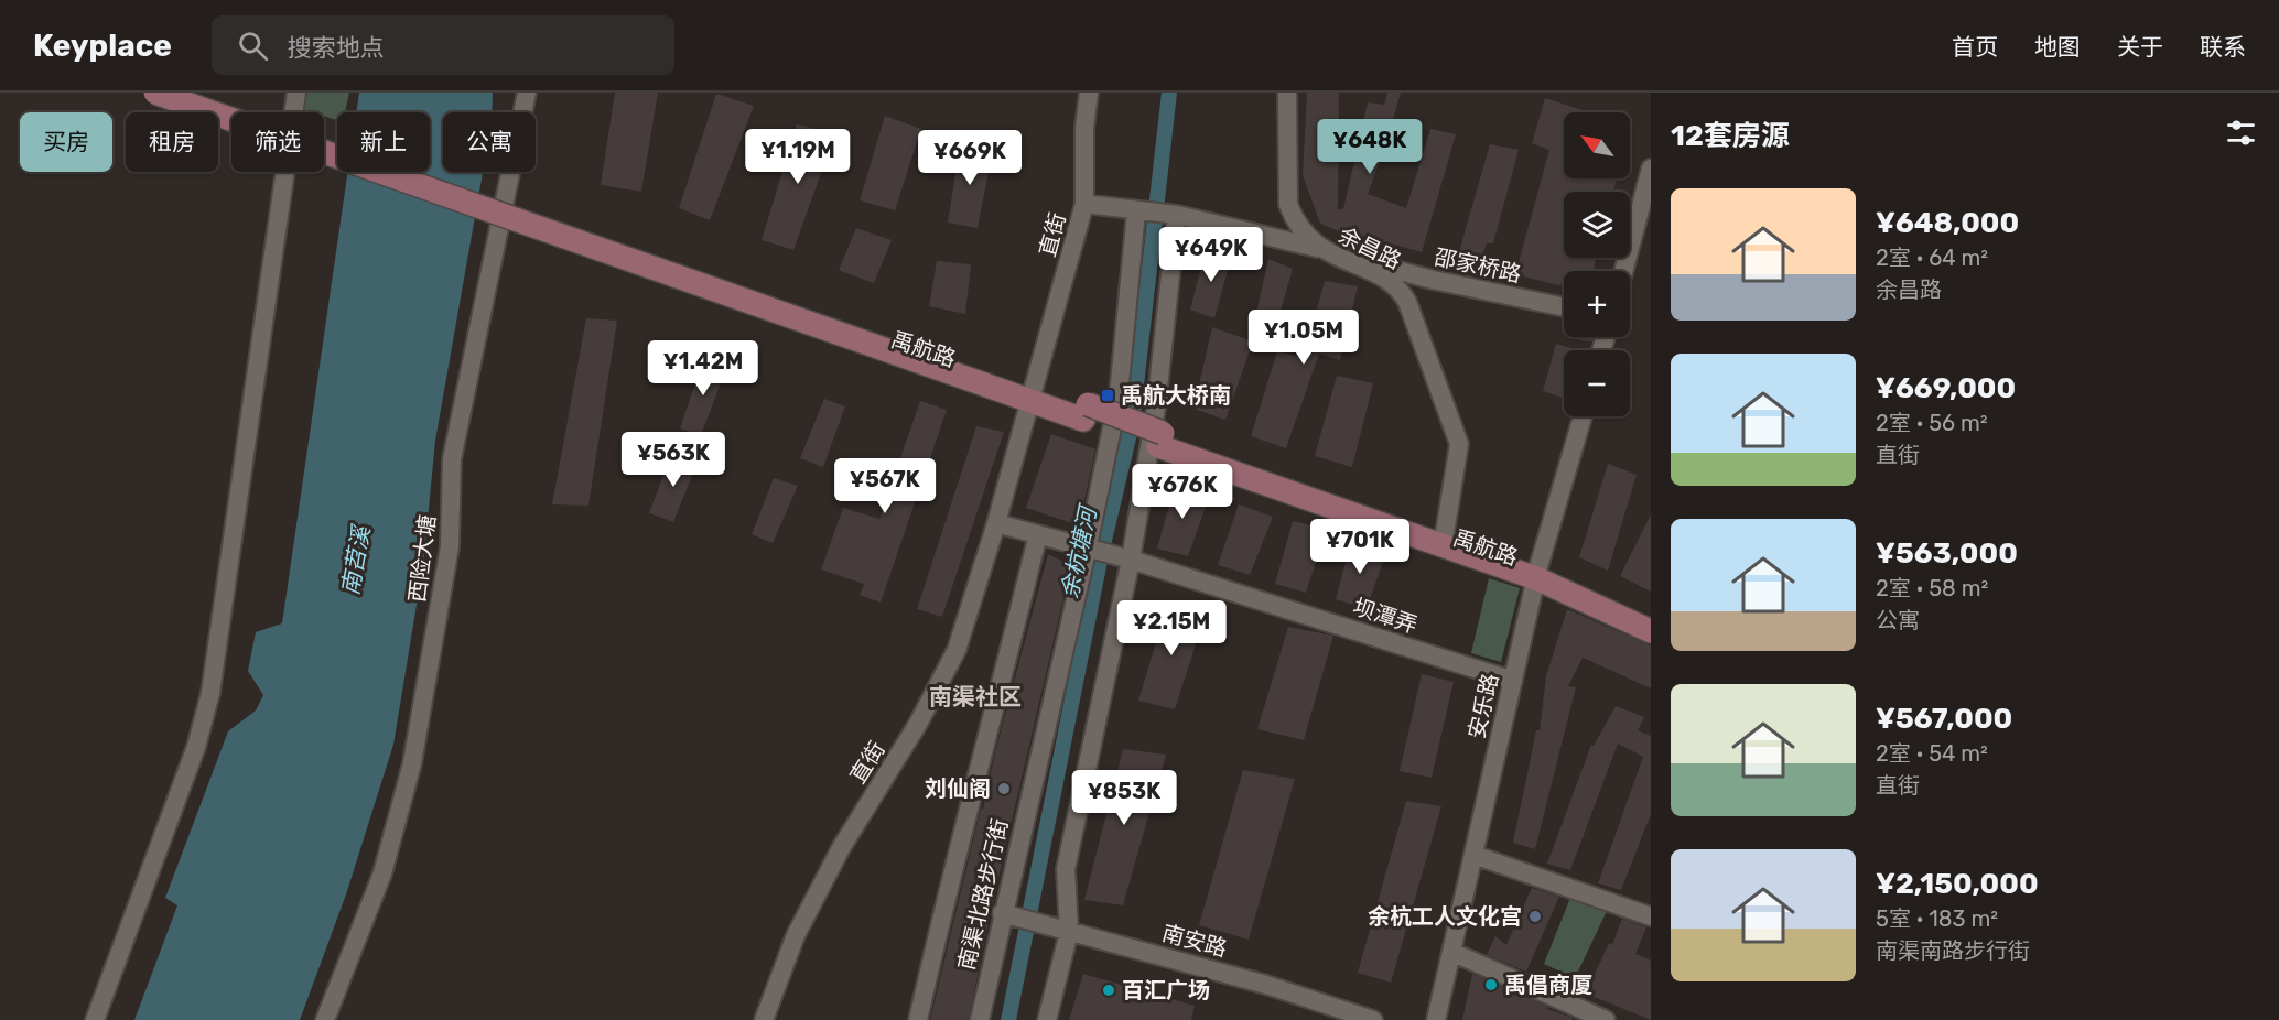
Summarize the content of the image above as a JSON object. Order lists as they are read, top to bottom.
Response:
{
  "streets": {
    "main road": ["禹航路"],
    "street": [
      "直街",
      "余昌路",
      "邵家桥路",
      "西险大塘",
      "坝潭弄",
      "安乐路",
      "南渠北路步行街",
      "南安路"
    ]
  },
  "crossings": [
    ["直街", "邵家桥路"],
    ["直街", "禹航路"],
    ["直街", "坝潭弄"],
    ["余昌路", "邵家桥路"],
    ["余昌路", "禹航路"],
    ["邵家桥路", "南渠北路步行街"],
    ["禹航路", "安乐路"],
    ["坝潭弄", "安乐路"],
    ["坝潭弄", "南渠北路步行街"],
    ["南渠北路步行街", "南安路"]
  ],
  "districts": ["南渠社区"],
  "water": ["余杭塘河", "南苕溪"],
  "places": {
    "transit": ["禹航大桥南"],
    "other": [
      "刘仙阁",
      "余杭工人文化宫",
      "禹倡商厦",
      "百汇广场"
    ]
  },
  "north": "top left",
  "page": {
    "header": "Keyplace",
    "search": "搜索地点",
    "nav": [
      "首页",
      "地图",
      "关于",
      "联系"
    ],
    "heading": "12套房源",
    "map_buttons": ["+", "−"],
    "chip": [
      "买房",
      "租房",
      "筛选",
      "新上",
      "公寓"
    ],
    "price": [
      "¥648K",
      "¥1.19M",
      "¥669K",
      "¥649K",
      "¥1.05M",
      "¥1.42M",
      "¥563K",
      "¥567K",
      "¥676K",
      "¥701K",
      "¥2.15M",
      "¥853K"
    ],
    "list": [
      {
        "name": "¥648,000",
        "note": "2室 · 64 m² · 余昌路"
      },
      {
        "name": "¥669,000",
        "note": "2室 · 56 m² · 直街"
      },
      {
        "name": "¥563,000",
        "note": "2室 · 58 m² · 公寓"
      },
      {
        "name": "¥567,000",
        "note": "2室 · 54 m² · 直街"
      },
      {
        "name": "¥2,150,000",
        "note": "5室 · 183 m² · 南渠南路步行街"
      }
    ]
  }
}
